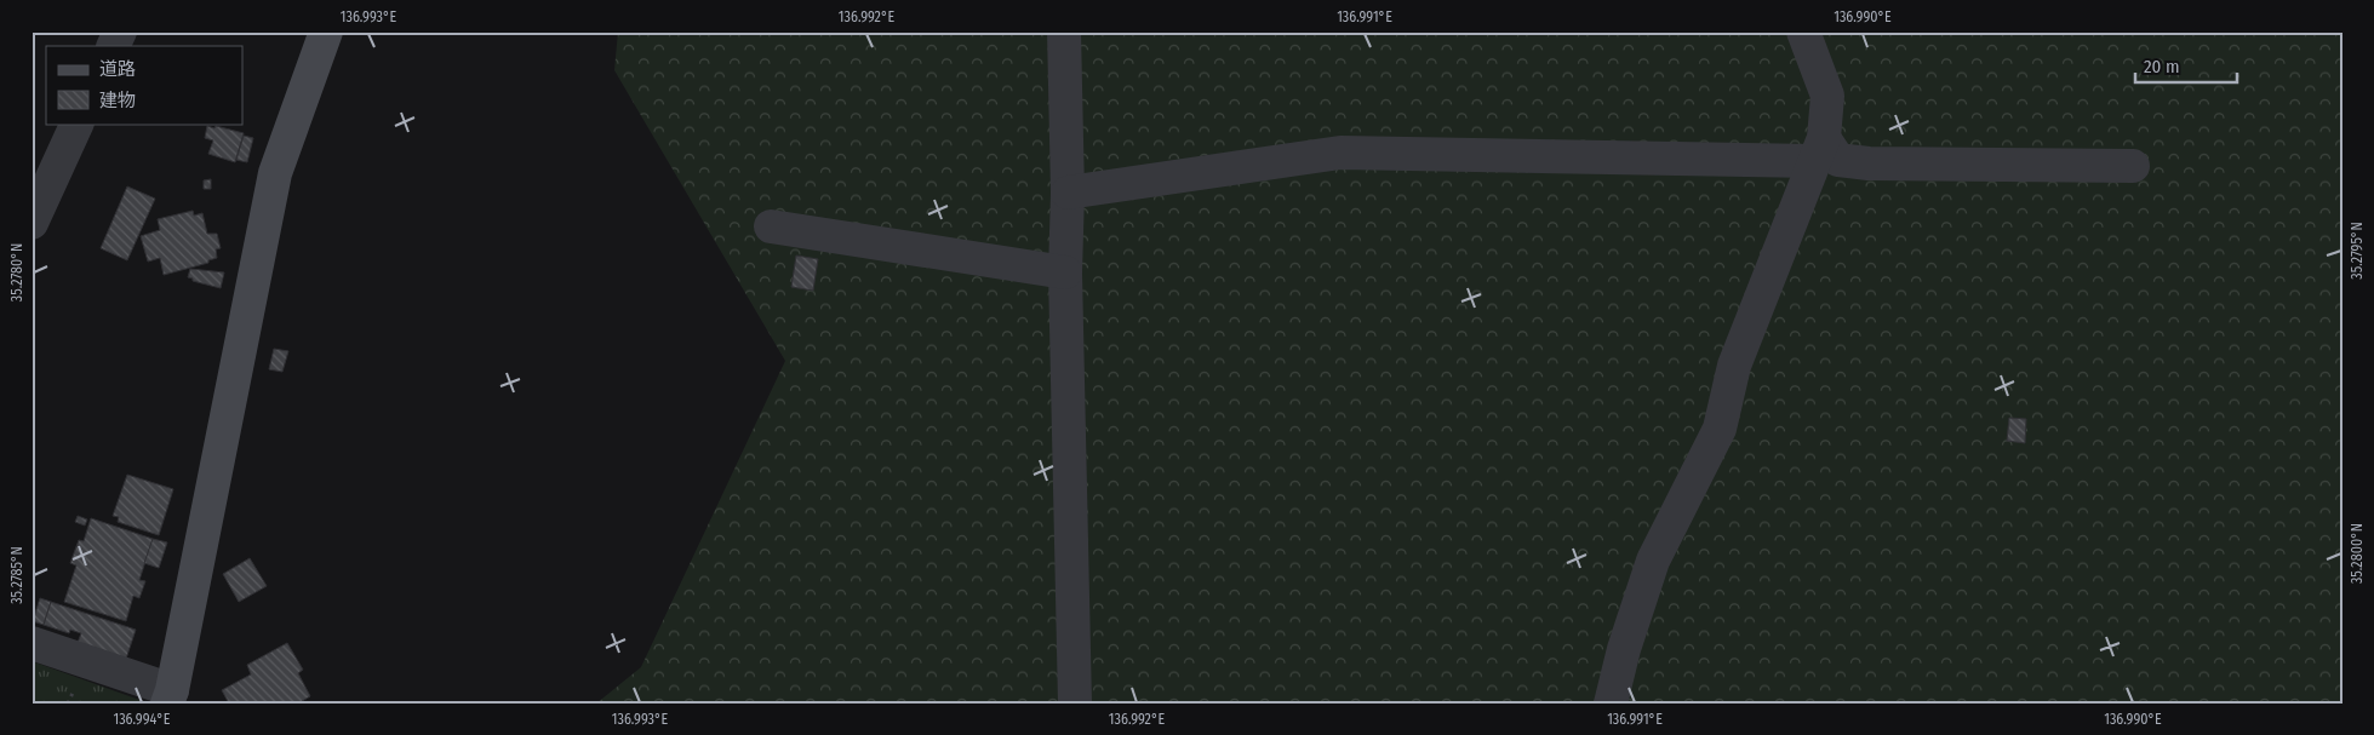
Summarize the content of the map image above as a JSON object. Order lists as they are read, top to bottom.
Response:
{
  "legend": ["道路", "建物"],
  "scale_bar": "20 m",
  "coordinates": [
    "136.993°E",
    "136.992°E",
    "136.991°E",
    "136.990°E",
    "35.2795°N",
    "35.2780°N",
    "35.2800°N",
    "35.2785°N",
    "136.994°E"
  ]
}
